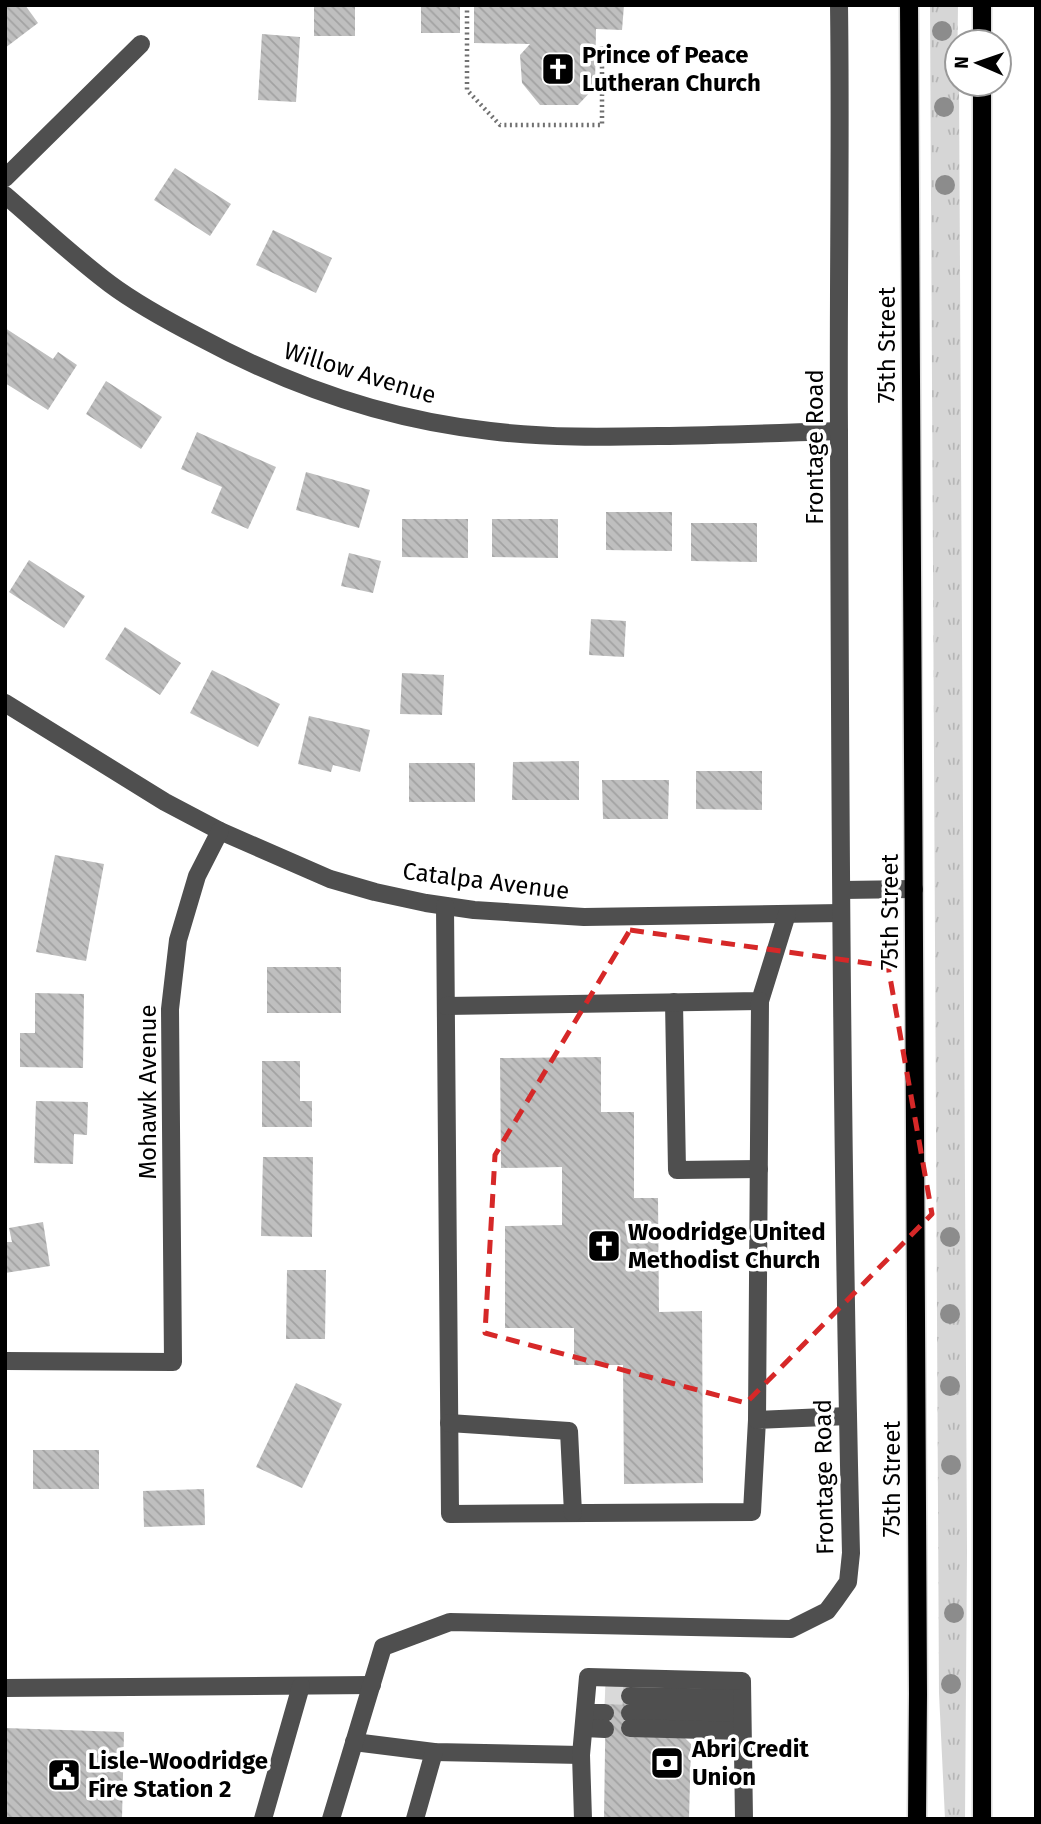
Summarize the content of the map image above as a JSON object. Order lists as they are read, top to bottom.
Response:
{
  "streets": {
    "main road": ["75th Street"],
    "street": [
      "Willow Avenue",
      "Frontage Road",
      "Catalpa Avenue",
      "Mohawk Avenue"
    ]
  },
  "crossings": [
    ["75th Street", "Frontage Road"],
    ["75th Street", "Catalpa Avenue"],
    ["Willow Avenue", "Frontage Road"],
    ["Frontage Road", "Catalpa Avenue"],
    ["Catalpa Avenue", "Mohawk Avenue"]
  ],
  "places": {
    "church": ["Prince of Peace Lutheran Church", "Woodridge United Methodist Church"],
    "bank": ["Abri Credit Union"],
    "public building": ["Lisle-Woodridge Fire Station 2"]
  },
  "north": "left"
}
